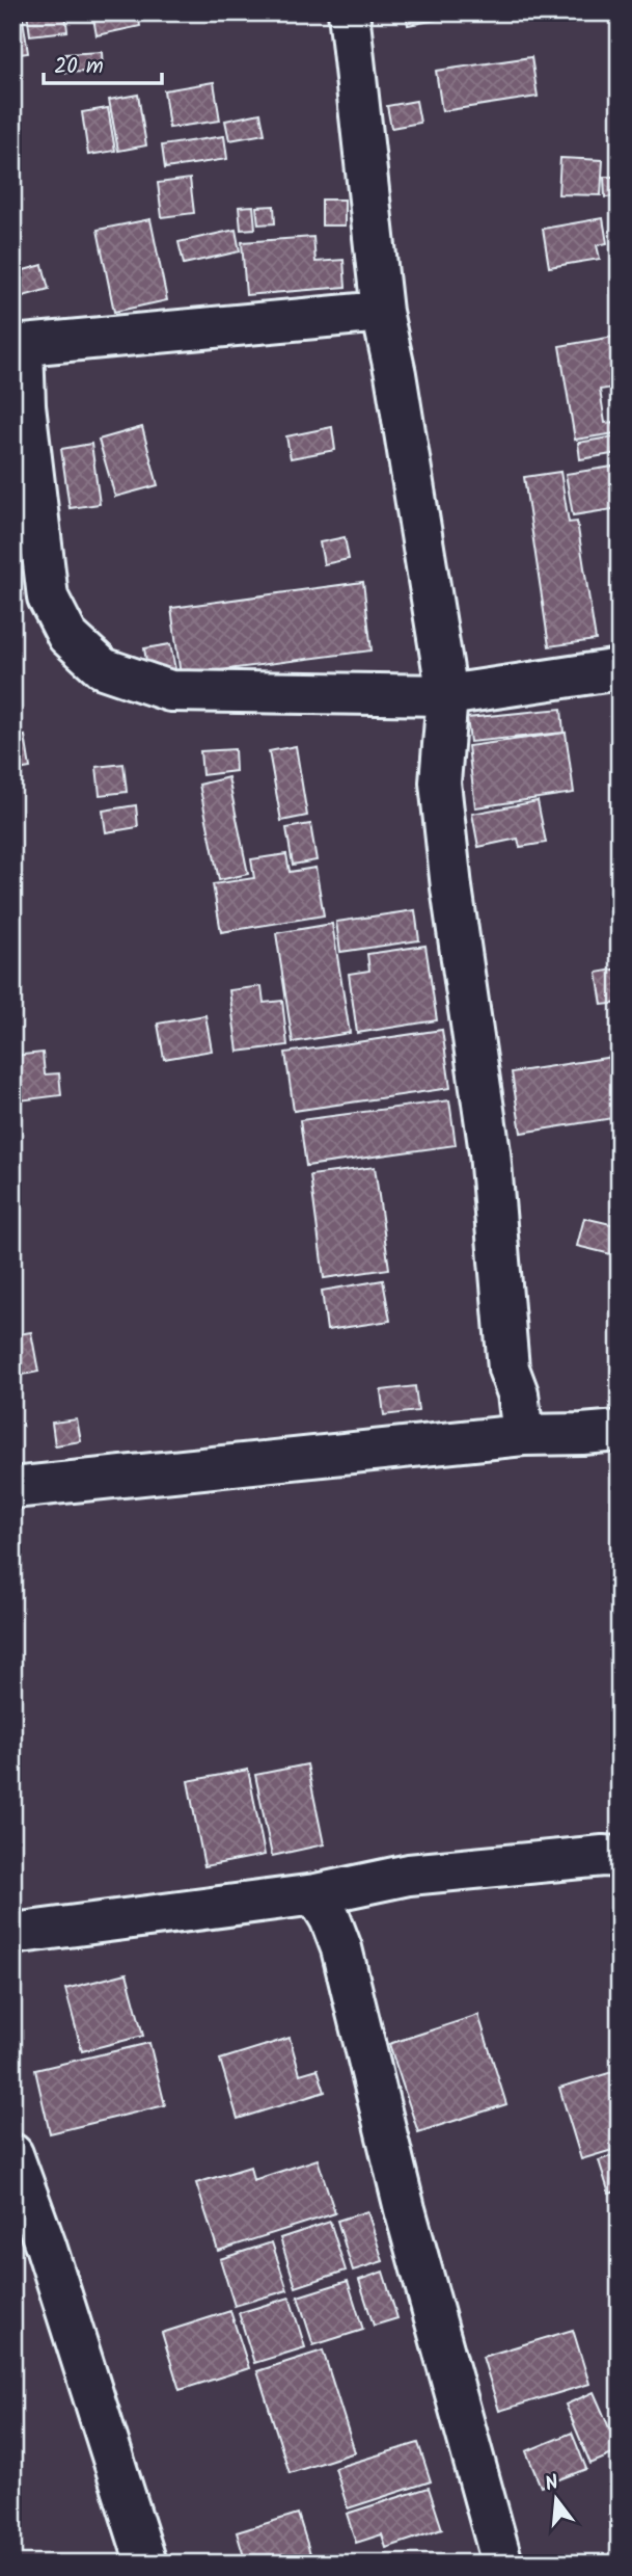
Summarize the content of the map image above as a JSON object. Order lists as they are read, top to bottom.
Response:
{
  "scale_bar": "20 m",
  "north": "top"
}
